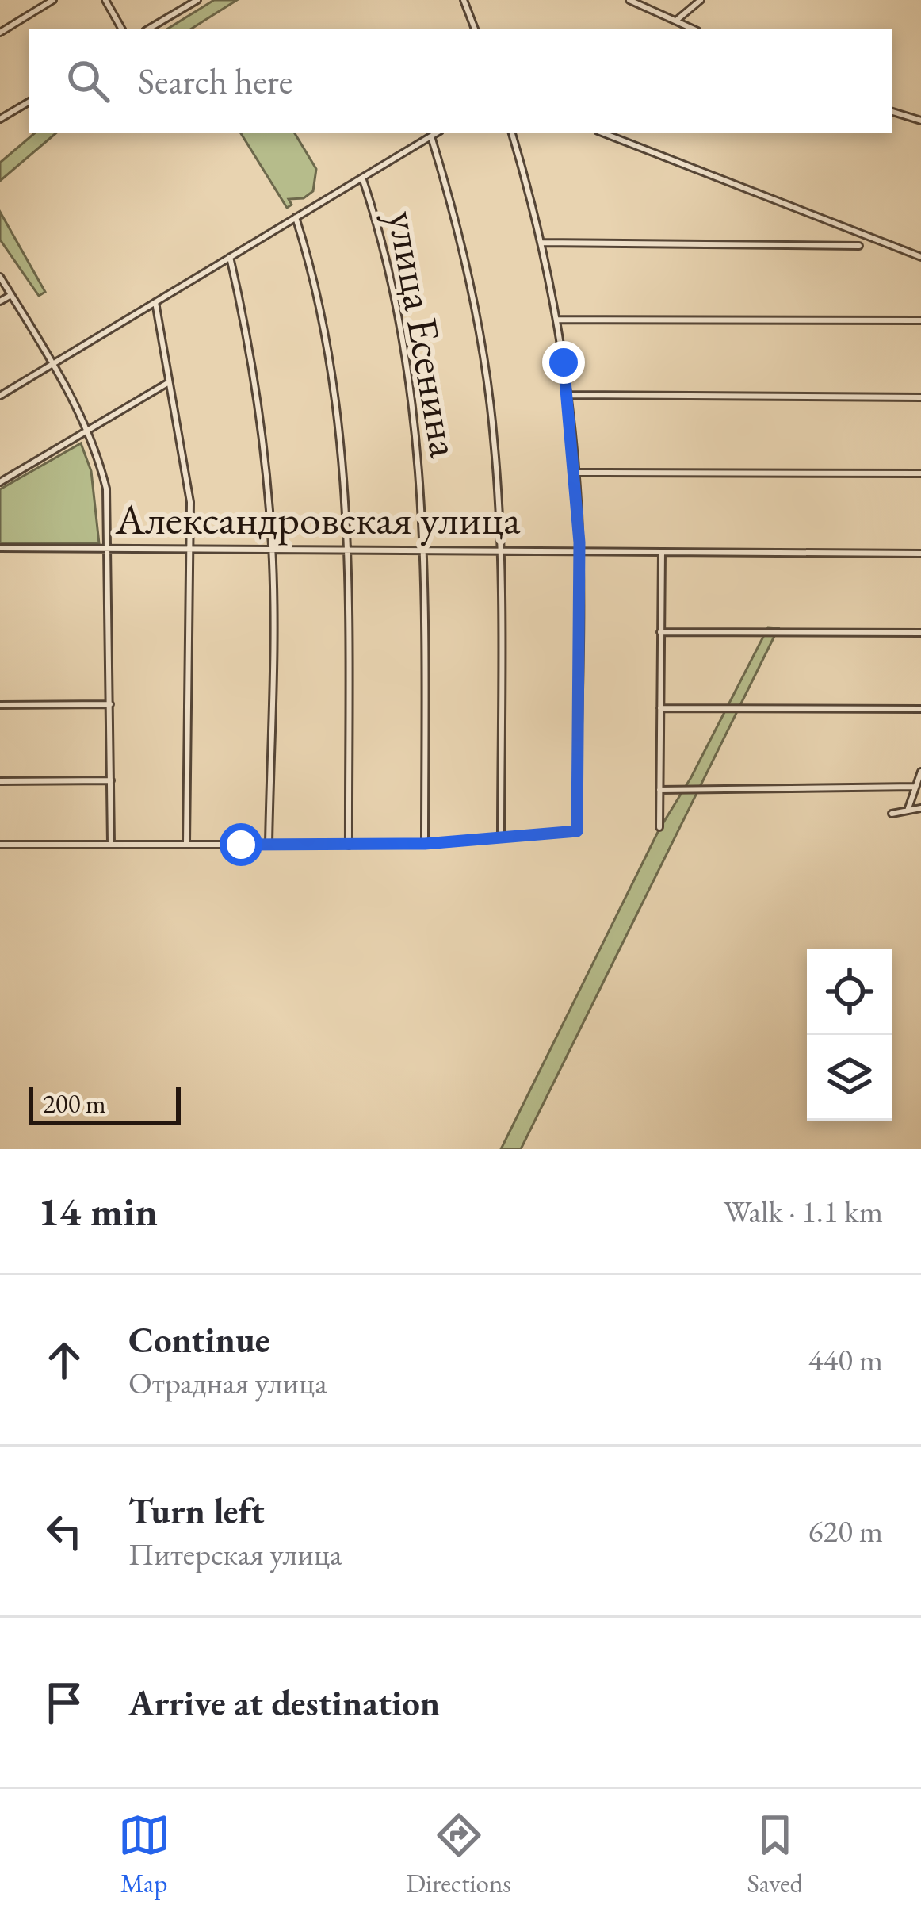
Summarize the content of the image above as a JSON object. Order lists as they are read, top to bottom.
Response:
{
  "streets": {
    "street": ["улица Есенина", "Александровская улица"]
  },
  "crossings": [
    ["улица Есенина", "Александровская улица"]
  ],
  "scale_bar": "200 m",
  "page": {
    "search": "Search here",
    "scale": "200 m",
    "heading": ["14 min", "Walk · 1.1 km"],
    "list": [
      ["Continue", "Отрадная улица", "440 m"],
      ["Turn left", "Питерская улица", "620 m"],
      "Arrive at destination"
    ],
    "nav": ["Map", "Directions", "Saved"]
  }
}
